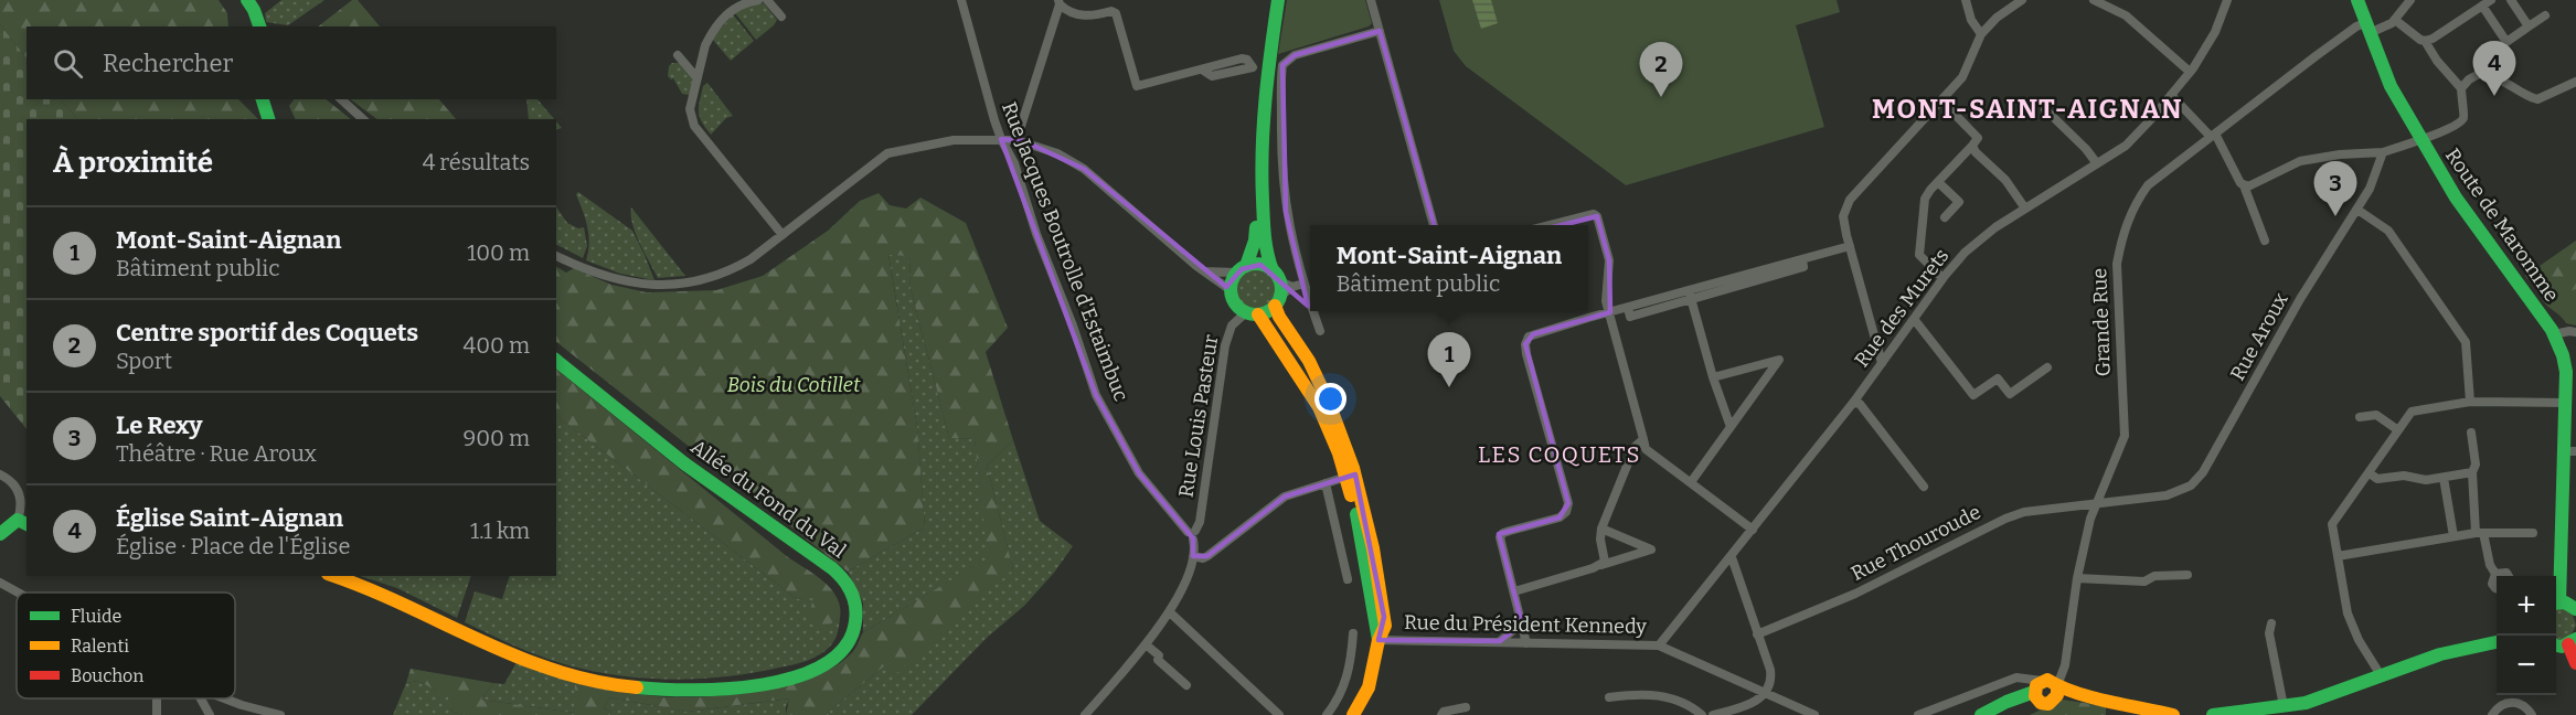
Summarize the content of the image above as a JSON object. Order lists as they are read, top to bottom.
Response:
{
  "streets": {
    "street": [
      "Route de Maromme",
      "Rue Jacques Boutrolle d'Estaimbuc",
      "Rue des Murets",
      "Grande Rue",
      "Rue Aroux",
      "Rue Louis Pasteur",
      "Allée du Fond du Val",
      "Rue Thouroude",
      "Rue du Président Kennedy"
    ]
  },
  "crossings": [
    ["Route de Maromme", "Grande Rue"],
    ["Rue Jacques Boutrolle d'Estaimbuc", "Rue Louis Pasteur"],
    ["Rue des Murets", "Rue du Président Kennedy"],
    ["Grande Rue", "Rue Aroux"],
    ["Grande Rue", "Rue Thouroude"],
    ["Rue Aroux", "Rue Thouroude"]
  ],
  "districts": ["MONT-SAINT-AIGNAN", "LES COQUETS"],
  "parks": ["Bois du Cotillet"],
  "legend": ["Fluide", "Ralenti", "Bouchon"],
  "page": {
    "search": "Rechercher",
    "pins": [
      "4",
      "2",
      "3",
      "1"
    ],
    "heading": ["À proximité", "4 résultats"],
    "list": [
      {
        "mark": "1",
        "name": "Mont-Saint-Aignan",
        "note": "Bâtiment public",
        "value": "100 m"
      },
      {
        "mark": "2",
        "name": "Centre sportif des Coquets",
        "note": "Sport",
        "value": "400 m"
      },
      {
        "mark": "3",
        "name": "Le Rexy",
        "note": "Théâtre · Rue Aroux",
        "value": "900 m"
      },
      {
        "mark": "4",
        "name": "Église Saint-Aignan",
        "note": "Église · Place de l'Église",
        "value": "1.1 km"
      }
    ],
    "popup": ["Mont-Saint-Aignan", "Bâtiment public"],
    "map_buttons": ["+", "−"]
  }
}
